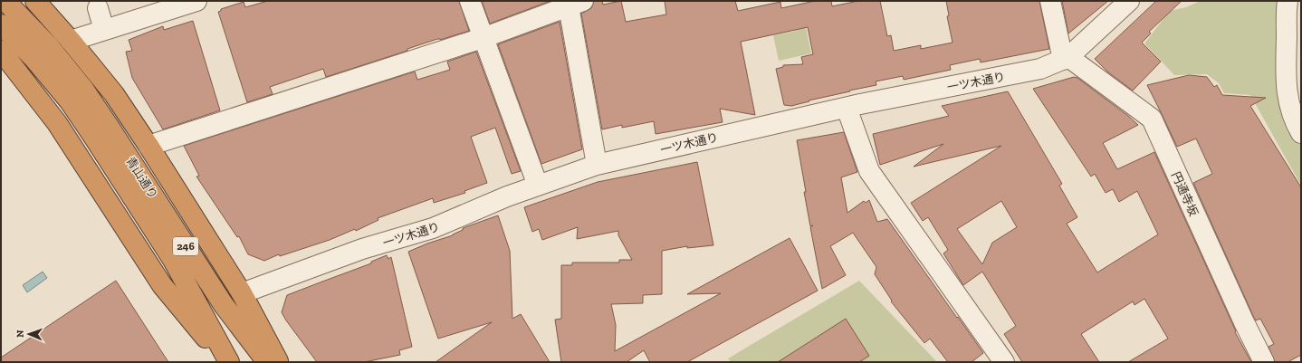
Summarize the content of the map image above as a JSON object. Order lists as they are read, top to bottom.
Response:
{
  "streets": {
    "highway": ["青山通り", "246"],
    "street": ["一ツ木通り", "円通寺坂"]
  },
  "crossings": [
    ["一ツ木通り", "円通寺坂"]
  ],
  "north": "left"
}
